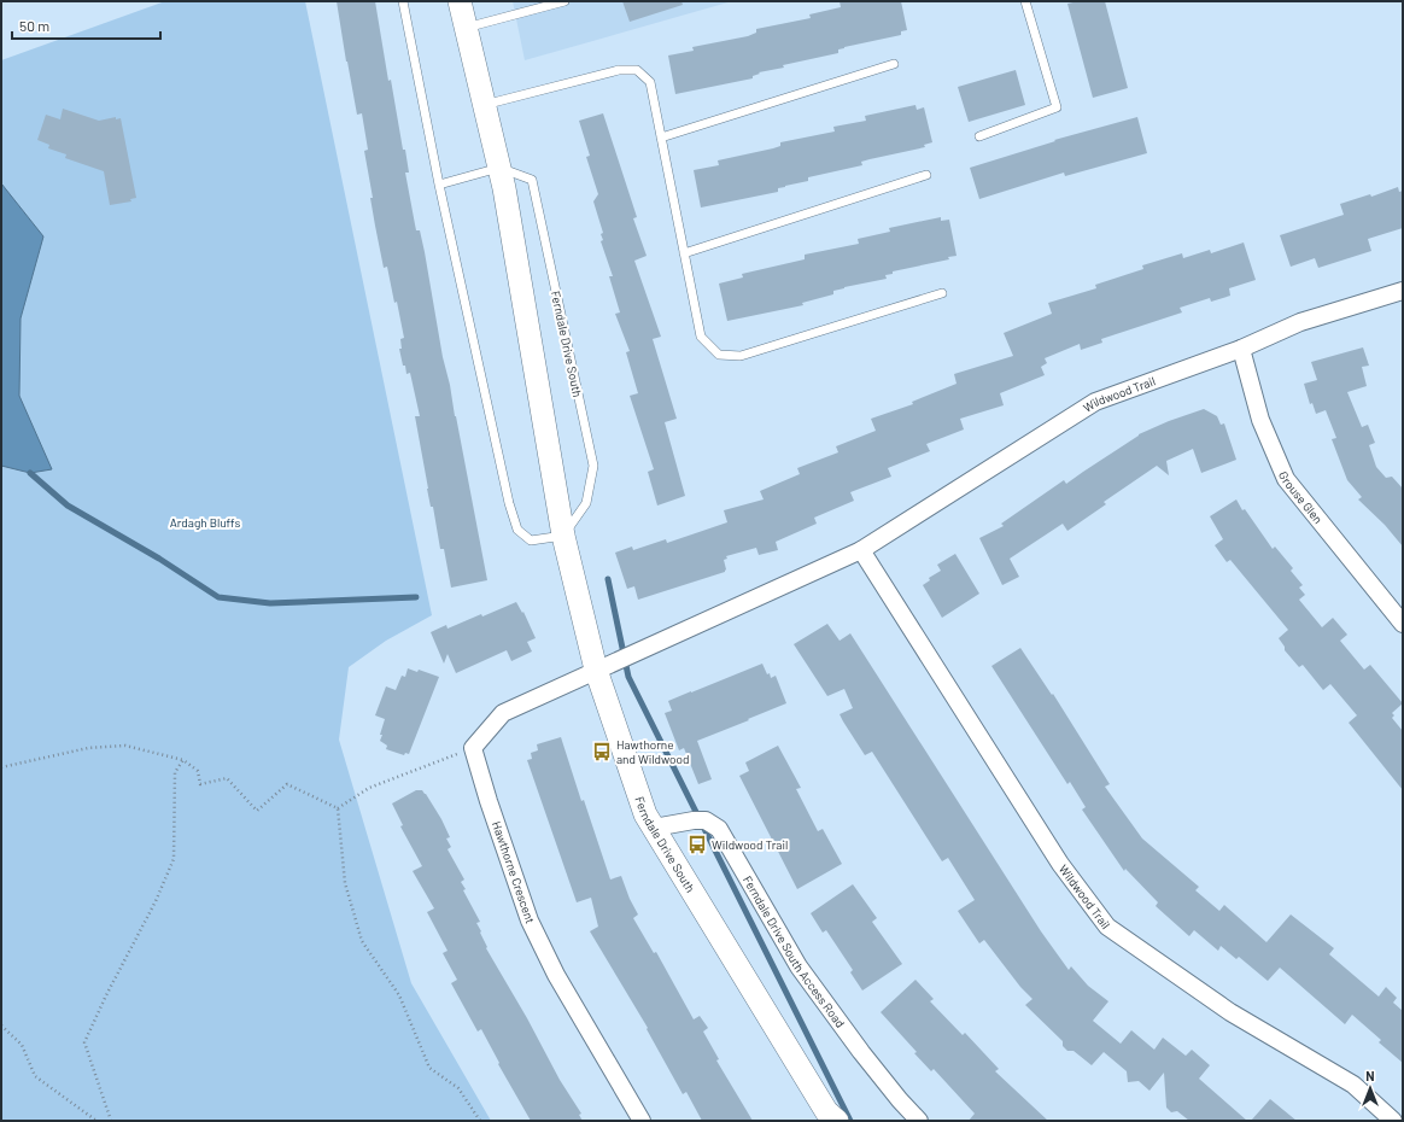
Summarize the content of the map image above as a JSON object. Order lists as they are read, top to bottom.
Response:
{
  "streets": {
    "main road": ["Ferndale Drive South"],
    "street": [
      "Wildwood Trail",
      "Grouse Glen",
      "Hawthorne Crescent",
      "Ferndale Drive South Access Road"
    ]
  },
  "crossings": [
    ["Ferndale Drive South", "Wildwood Trail"],
    ["Ferndale Drive South", "Ferndale Drive South Access Road"],
    ["Wildwood Trail", "Grouse Glen"]
  ],
  "parks": ["Ardagh Bluffs"],
  "places": {
    "bus stop": ["Hawthorne and Wildwood", "Wildwood Trail"]
  },
  "scale_bar": "50 m",
  "north": "top"
}
